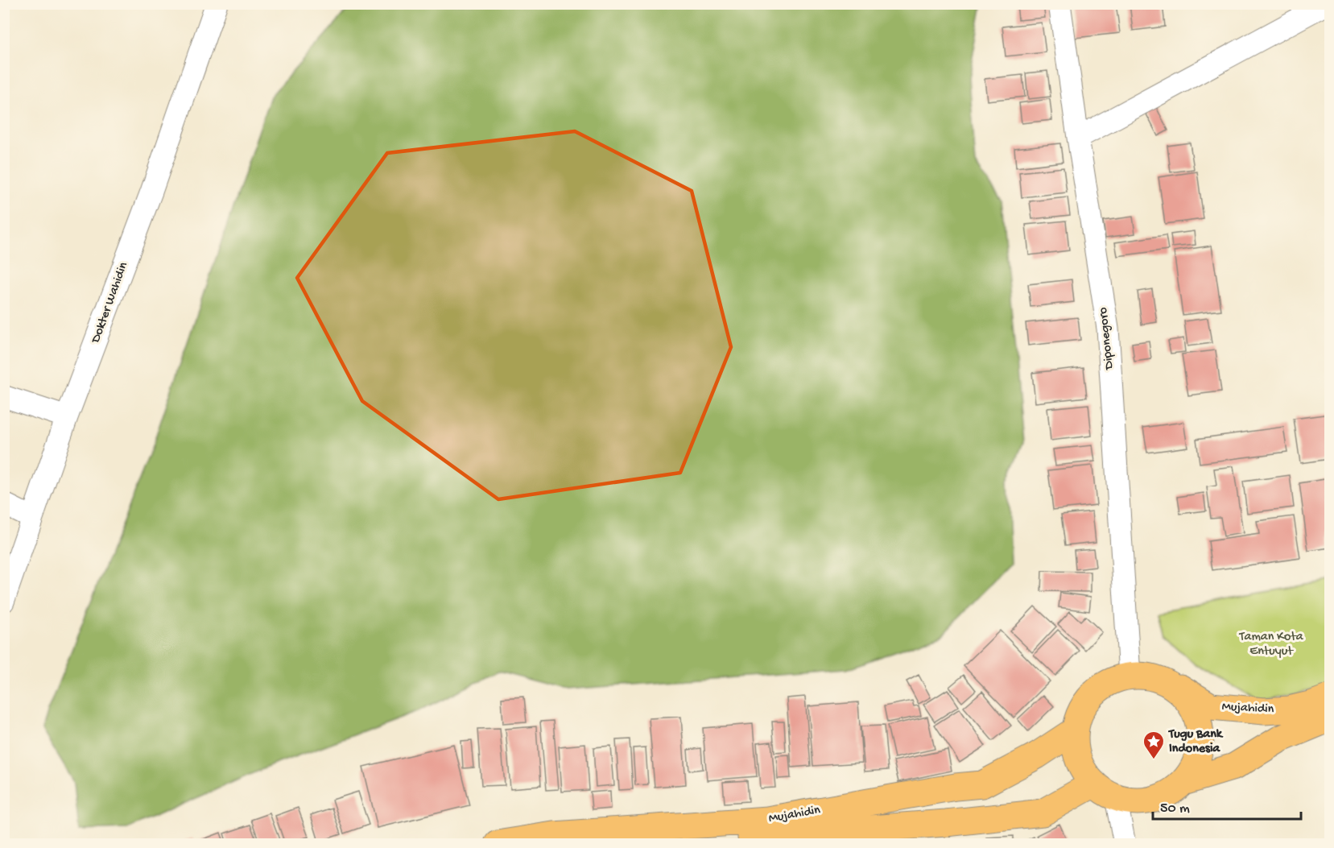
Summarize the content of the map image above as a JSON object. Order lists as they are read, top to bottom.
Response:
{
  "streets": {
    "main road": ["Mujahidin"],
    "street": ["Dokter Wahidin", "Diponegoro"]
  },
  "crossings": [
    ["Diponegoro", "Mujahidin"]
  ],
  "parks": ["Taman Kota Entuyut"],
  "places": {
    "place": ["Tugu Bank Indonesia"]
  },
  "scale_bar": "50 m"
}
